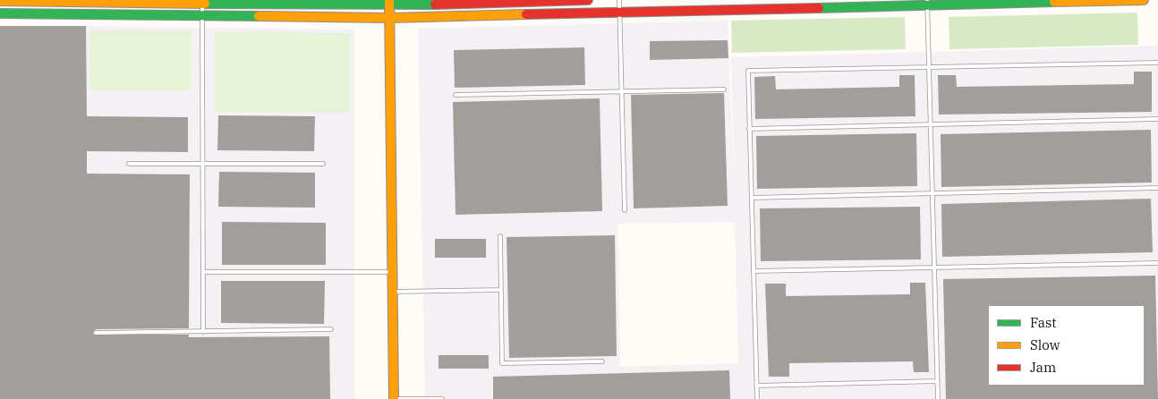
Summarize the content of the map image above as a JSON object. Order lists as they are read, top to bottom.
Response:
{
  "legend": ["Fast", "Slow", "Jam"]
}
